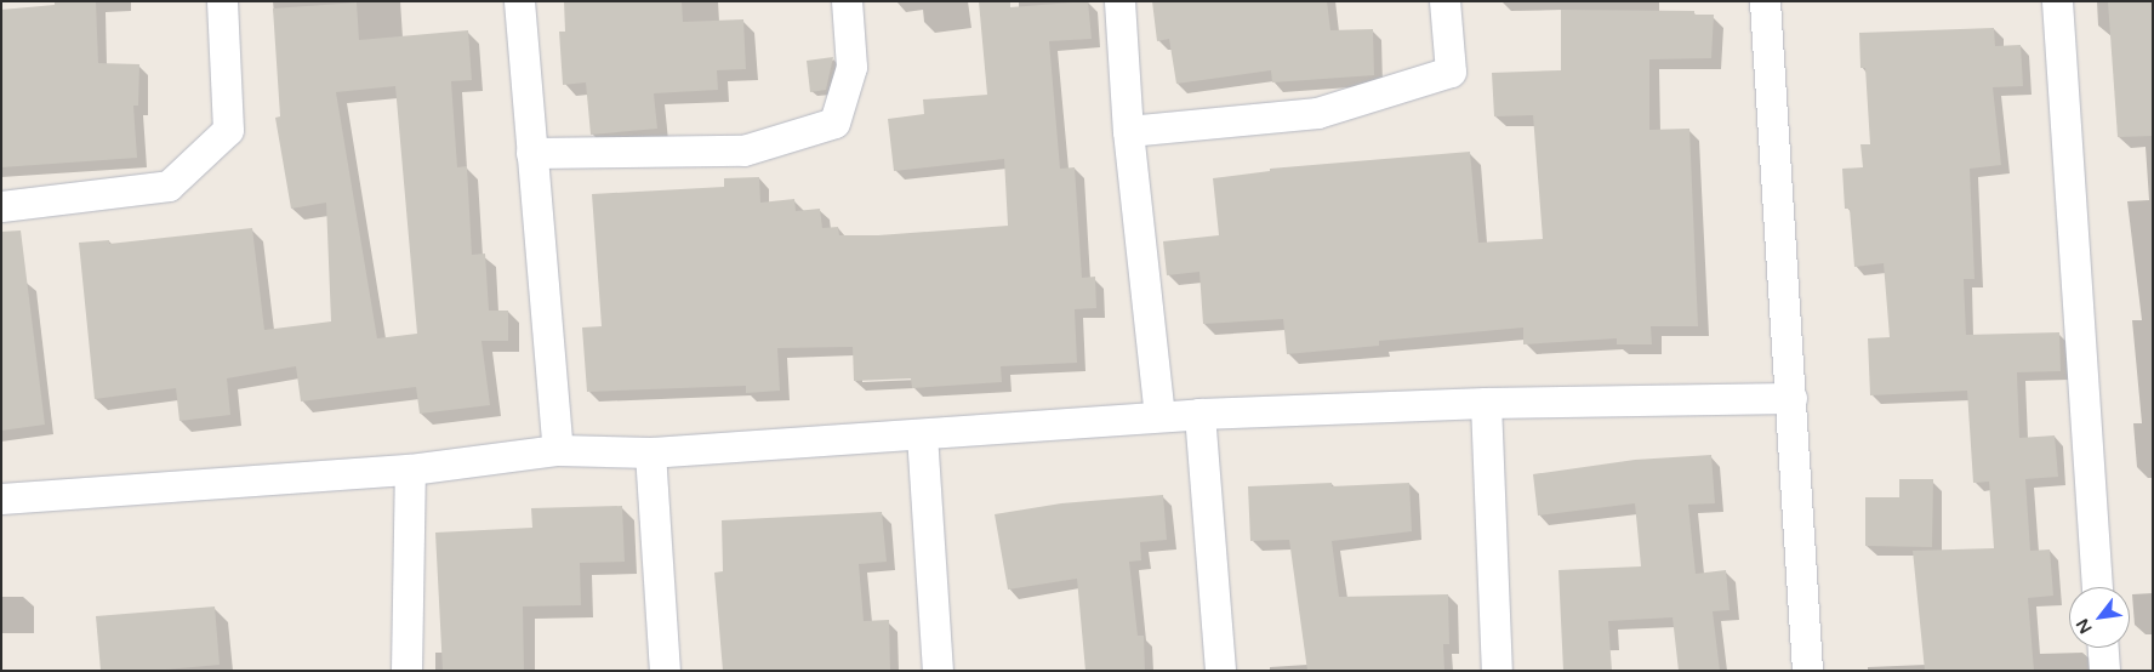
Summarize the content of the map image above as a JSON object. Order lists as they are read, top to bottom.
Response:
{
  "north": "bottom left"
}
